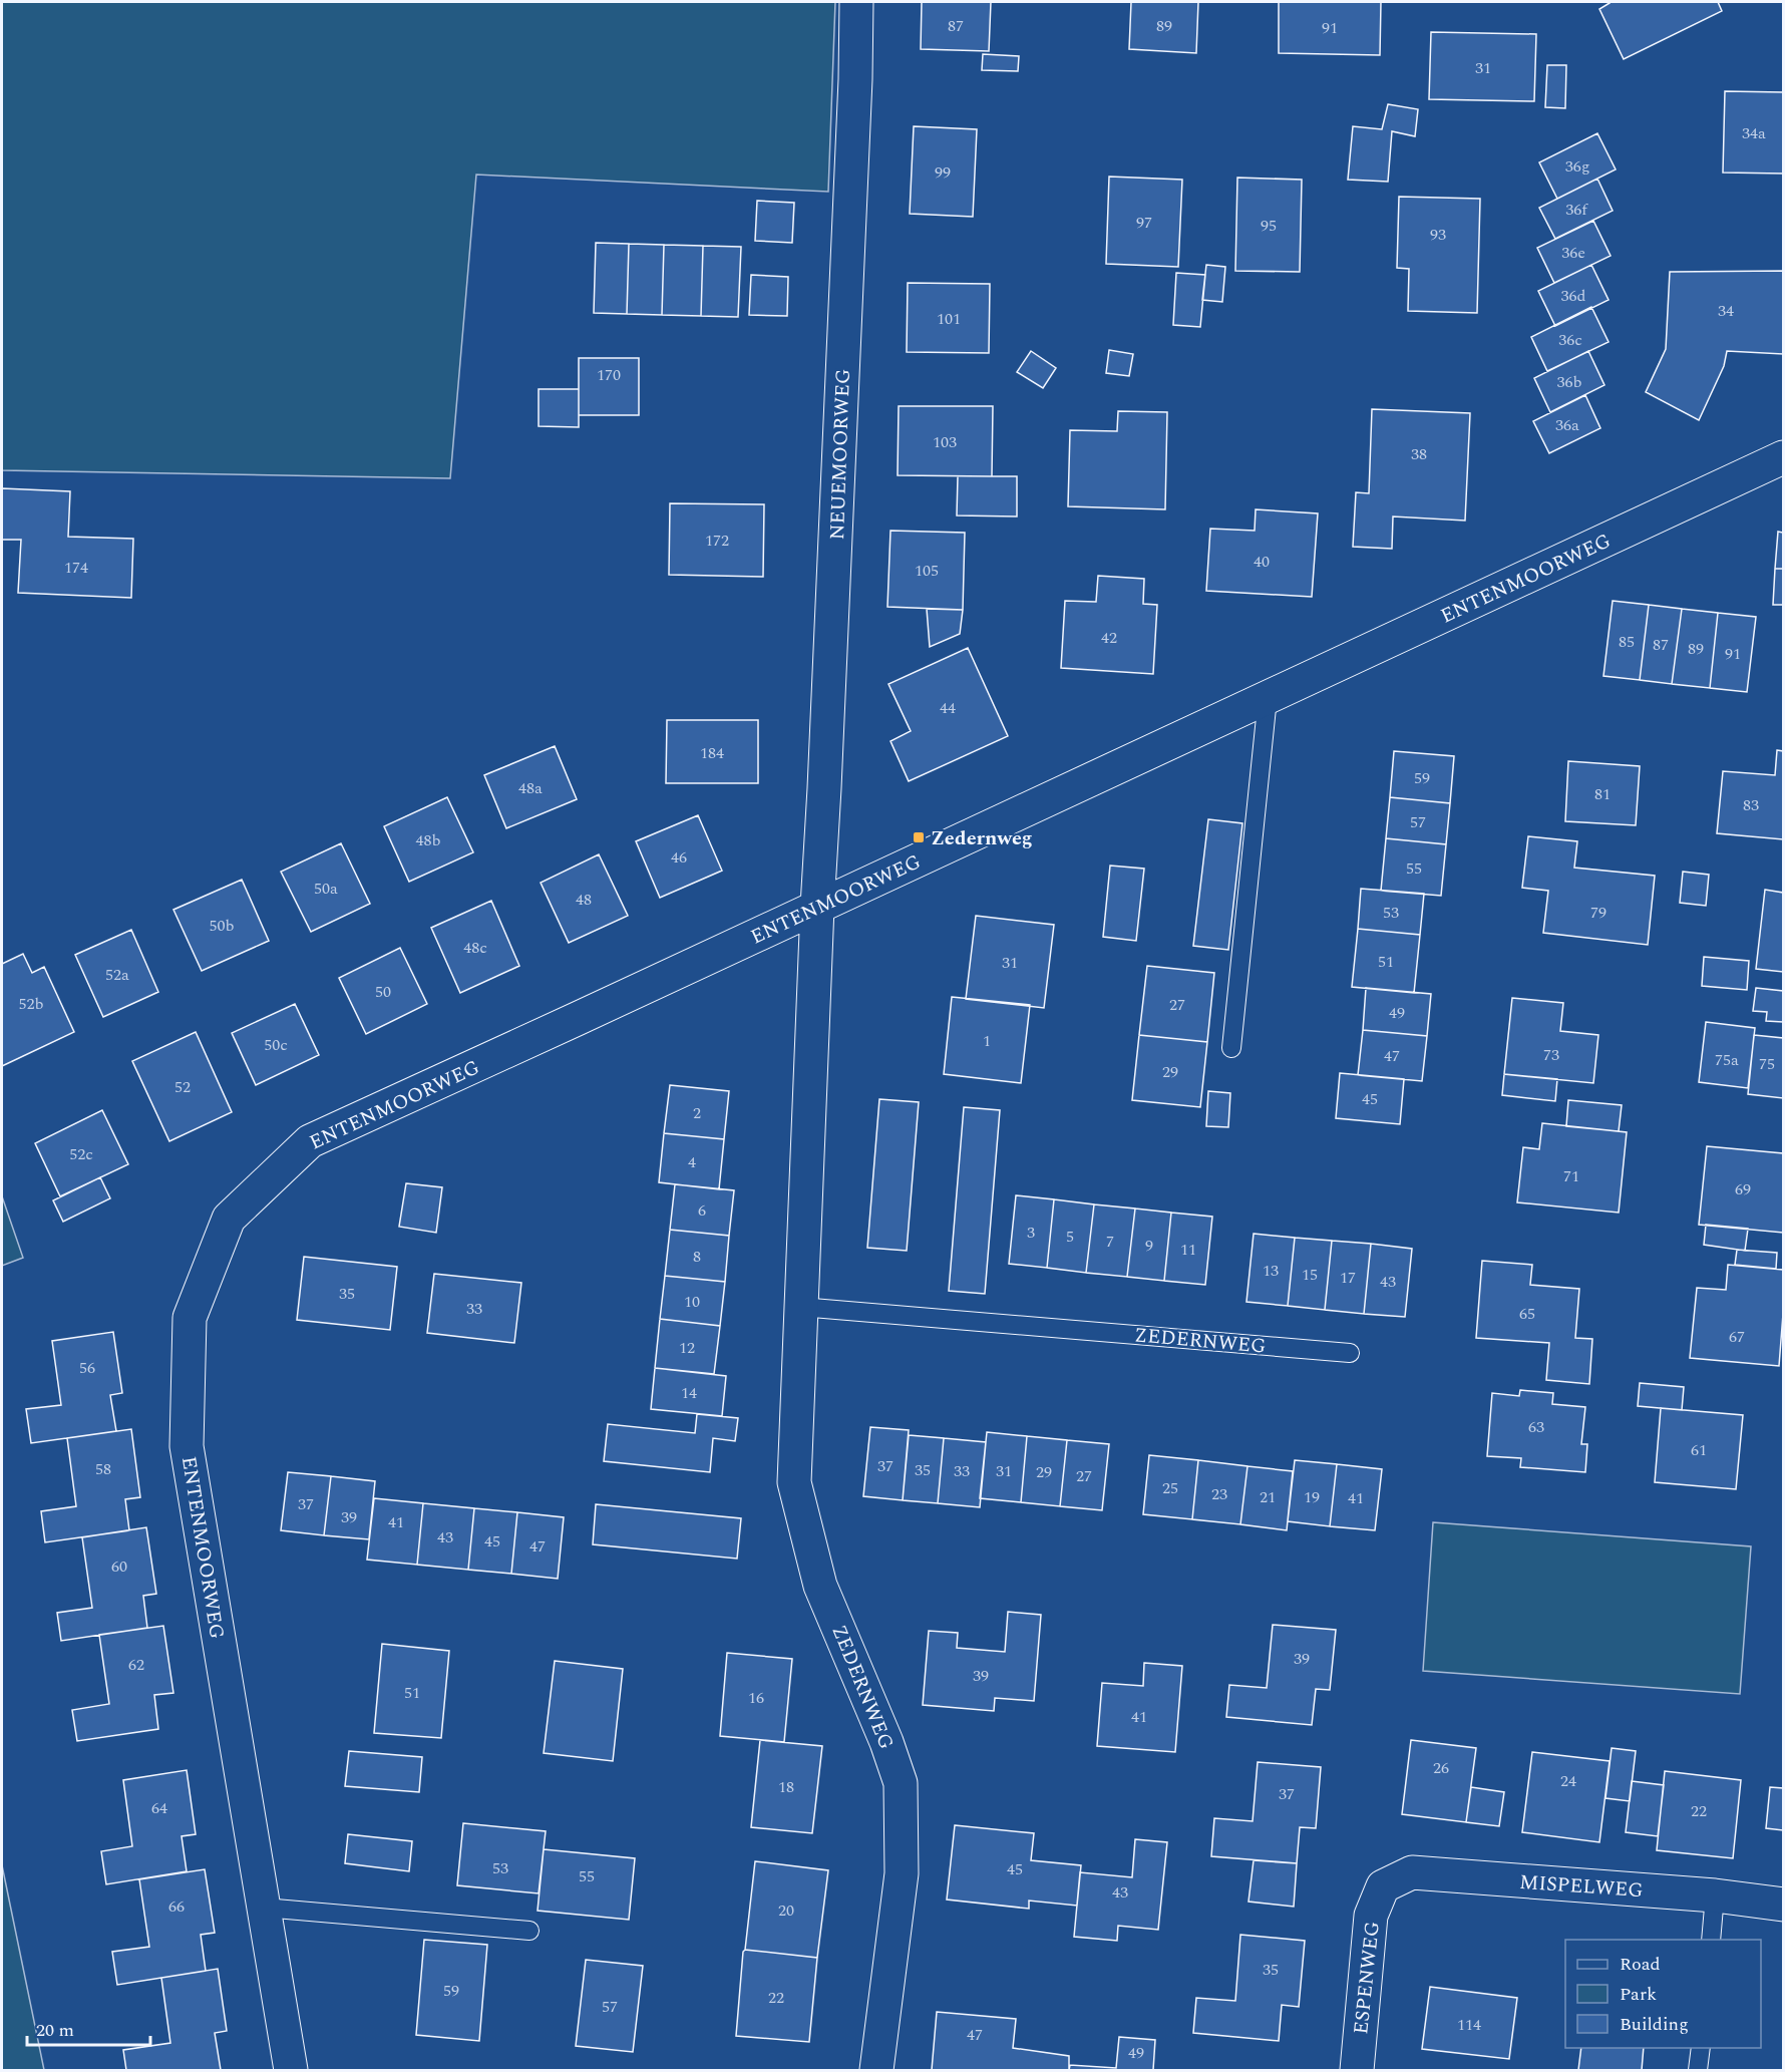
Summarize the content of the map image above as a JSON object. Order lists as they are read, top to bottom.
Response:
{
  "streets": {
    "street": [
      "NEUEMOORWEG",
      "ENTENMOORWEG",
      "ZEDERNWEG",
      "MISPELWEG",
      "ESPENWEG"
    ]
  },
  "crossings": [
    ["NEUEMOORWEG", "ENTENMOORWEG"],
    ["NEUEMOORWEG", "ZEDERNWEG"],
    ["ENTENMOORWEG", "ZEDERNWEG"],
    ["MISPELWEG", "ESPENWEG"]
  ],
  "places": {
    "transit": ["Zedernweg"]
  },
  "house_numbers": [
    "87",
    "89",
    "91",
    "31",
    "34a",
    "36g",
    "99",
    "36f",
    "97",
    "95",
    "93",
    "36e",
    "36d",
    "34",
    "101",
    "36c",
    "170",
    "36b",
    "36a",
    "103",
    "38",
    "172",
    "40",
    "174",
    "105",
    "42",
    "85",
    "87",
    "89",
    "91",
    "44",
    "184",
    "59",
    "48a",
    "81",
    "83",
    "57",
    "48b",
    "46",
    "55",
    "50a",
    "48",
    "53",
    "79",
    "50b",
    "48c",
    "51",
    "31",
    "52a",
    "50",
    "52b",
    "27",
    "49",
    "1",
    "50c",
    "73",
    "47",
    "75a",
    "75",
    "29",
    "52",
    "45",
    "2",
    "52c",
    "4",
    "71",
    "69",
    "6",
    "3",
    "5",
    "7",
    "9",
    "11",
    "8",
    "13",
    "15",
    "17",
    "43",
    "35",
    "10",
    "33",
    "65",
    "67",
    "12",
    "56",
    "14",
    "63",
    "61",
    "37",
    "58",
    "35",
    "33",
    "31",
    "29",
    "27",
    "25",
    "23",
    "21",
    "19",
    "41",
    "37",
    "39",
    "41",
    "43",
    "45",
    "47",
    "60",
    "39",
    "62",
    "39",
    "51",
    "16",
    "41",
    "26",
    "24",
    "18",
    "37",
    "64",
    "22",
    "53",
    "45",
    "55",
    "43",
    "66",
    "20",
    "35",
    "59",
    "22",
    "57",
    "114",
    "47",
    "49"
  ],
  "legend": ["Road", "Park", "Building"],
  "scale_bar": "20 m"
}
